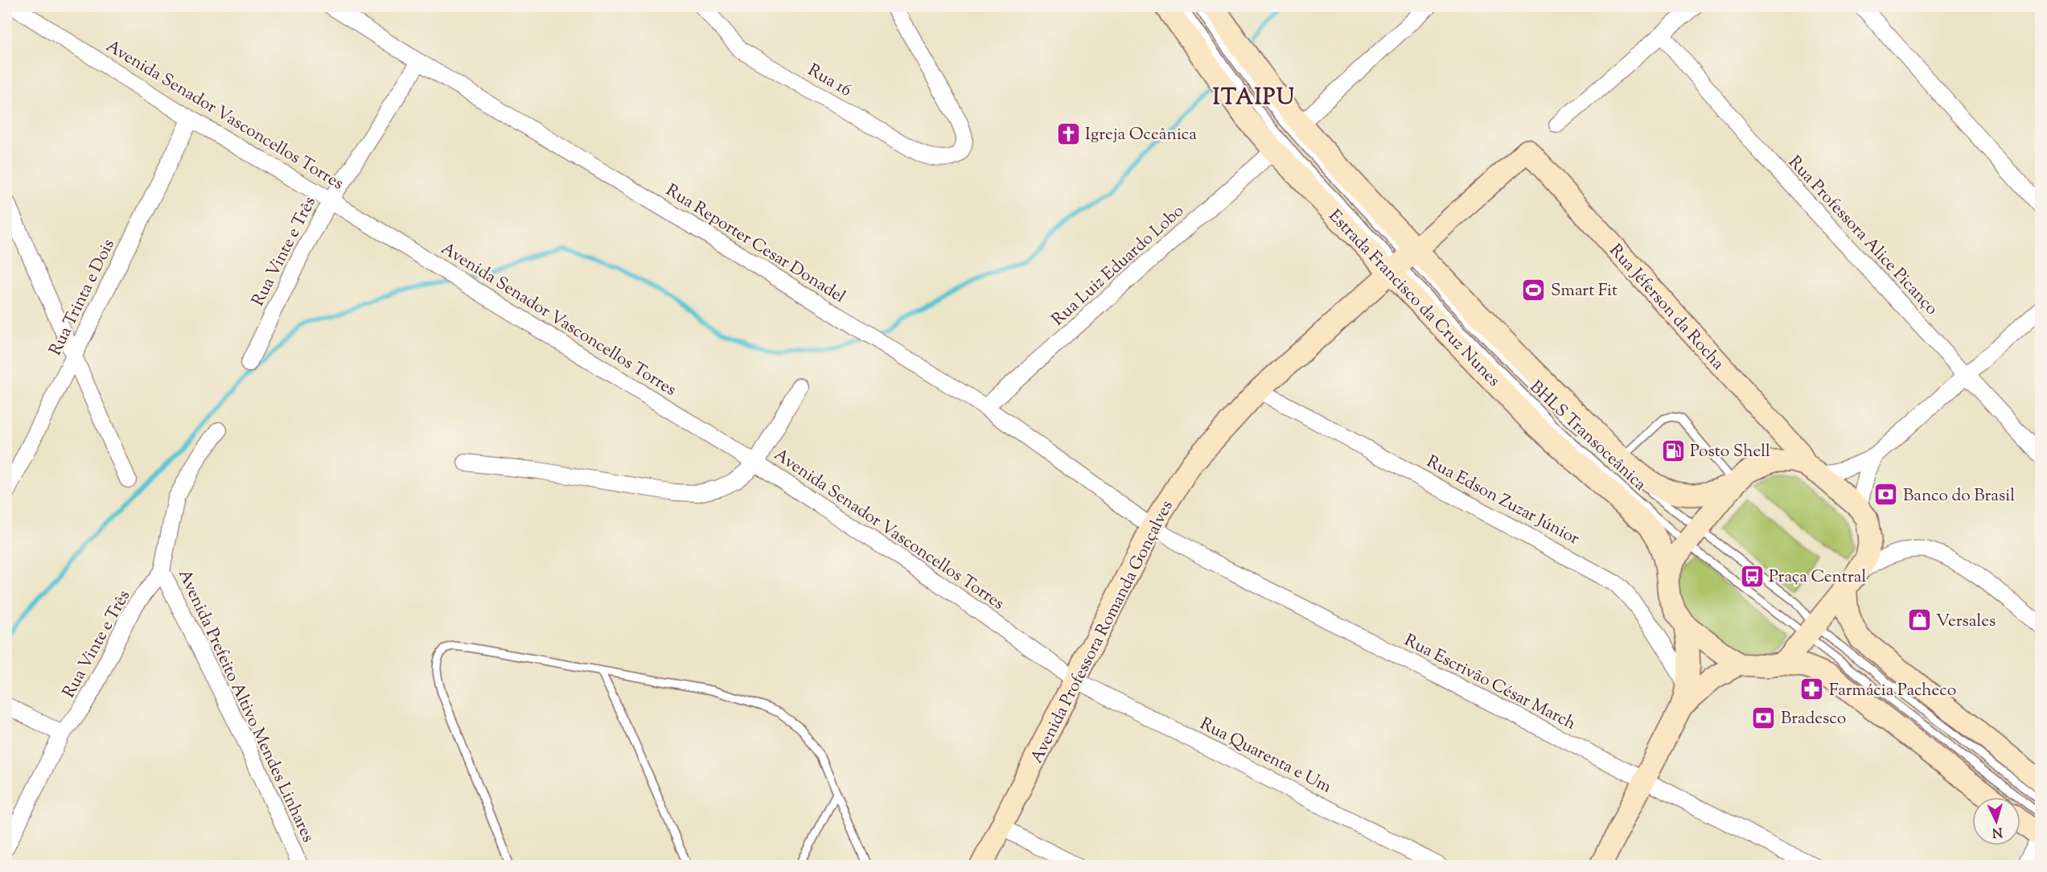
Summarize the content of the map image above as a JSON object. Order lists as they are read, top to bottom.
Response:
{
  "streets": {
    "main road": ["Estrada Francisco da Cruz Nunes", "Rua Jéferson da Rocha", "Avenida Professora Romanda Gonçalves"],
    "street": [
      "Rua 16",
      "Avenida Senador Vasconcellos Torres",
      "Rua Professora Alice Picanço",
      "Rua Reporter Cesar Donadel",
      "Rua Vinte e Três",
      "Rua Luiz Eduardo Lobo",
      "Rua Trinta e Dois",
      "Rua Edson Zuzar Júnior",
      "Rua Escrivão César March",
      "Avenida Prefeito Altivo Mendes Linhares",
      "Rua Quarenta e Um"
    ],
    "lane": ["BHLS Transoceânica"]
  },
  "crossings": [
    ["Avenida Senador Vasconcellos Torres", "Rua Vinte e Três"],
    ["Avenida Senador Vasconcellos Torres", "Rua Trinta e Dois"],
    ["Avenida Senador Vasconcellos Torres", "Avenida Professora Romanda Gonçalves"],
    ["Avenida Senador Vasconcellos Torres", "Rua Quarenta e Um"],
    ["Rua Reporter Cesar Donadel", "Rua Vinte e Três"],
    ["Rua Reporter Cesar Donadel", "Rua Luiz Eduardo Lobo"],
    ["Rua Reporter Cesar Donadel", "Avenida Professora Romanda Gonçalves"],
    ["Rua Reporter Cesar Donadel", "Rua Escrivão César March"],
    ["Rua Vinte e Três", "Avenida Prefeito Altivo Mendes Linhares"],
    ["Rua Luiz Eduardo Lobo", "Estrada Francisco da Cruz Nunes"],
    ["Estrada Francisco da Cruz Nunes", "BHLS Transoceânica"],
    ["Estrada Francisco da Cruz Nunes", "Avenida Professora Romanda Gonçalves"],
    ["Rua Jéferson da Rocha", "Avenida Professora Romanda Gonçalves"],
    ["BHLS Transoceânica", "Avenida Professora Romanda Gonçalves"],
    ["Rua Edson Zuzar Júnior", "Avenida Professora Romanda Gonçalves"],
    ["Avenida Professora Romanda Gonçalves", "Rua Escrivão César March"],
    ["Avenida Professora Romanda Gonçalves", "Rua Quarenta e Um"]
  ],
  "districts": ["ITAIPU"],
  "places": {
    "church": ["Igreja Oceânica"],
    "sports": ["Smart Fit"],
    "fuel station": ["Posto Shell"],
    "bank": ["Banco do Brasil", "Bradesco"],
    "bus stop": ["Praça Central"],
    "shop": ["Versales"],
    "pharmacy": ["Farmácia Pacheco"]
  },
  "north": "bottom"
}
